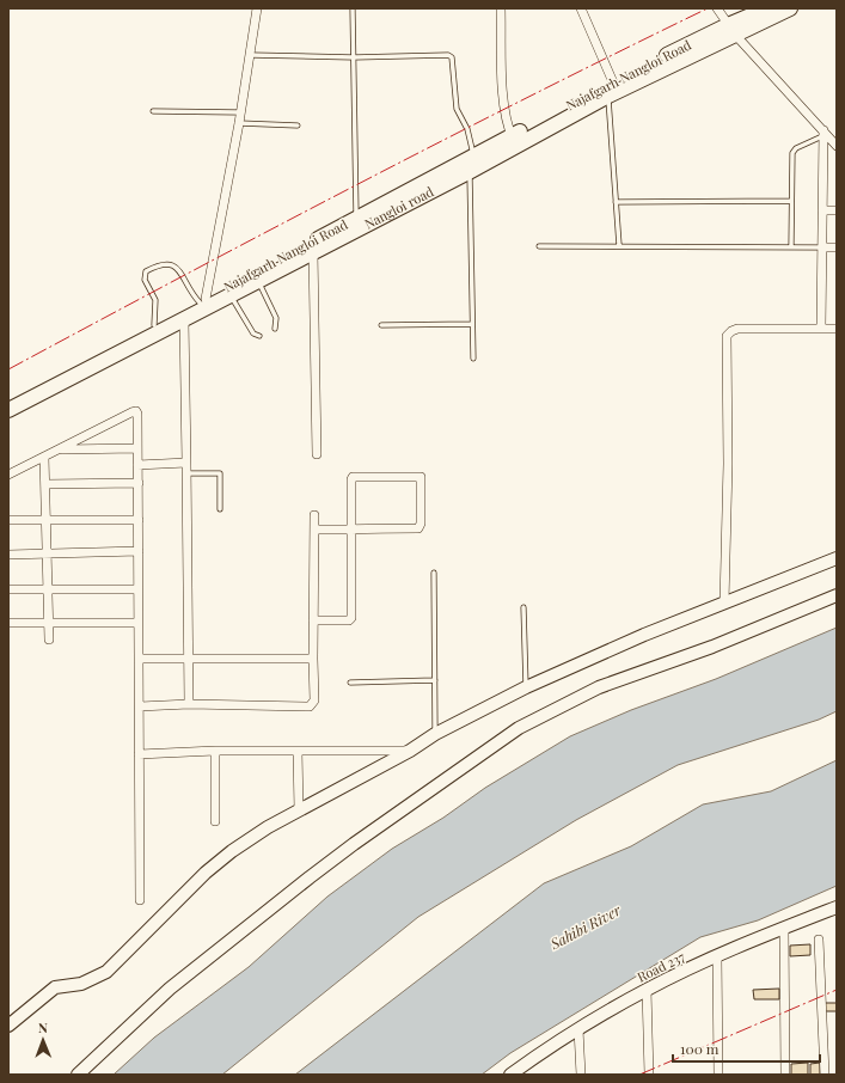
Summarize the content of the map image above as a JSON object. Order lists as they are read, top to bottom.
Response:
{
  "streets": {
    "main road": ["Najafgarh Nangloi Road", "Nangloi road"],
    "street": ["Road 237"]
  },
  "crossings": [
    ["Najafgarh Nangloi Road", "Nangloi road"]
  ],
  "water": ["Sahibi River"],
  "scale_bar": "100 m",
  "north": "top"
}
